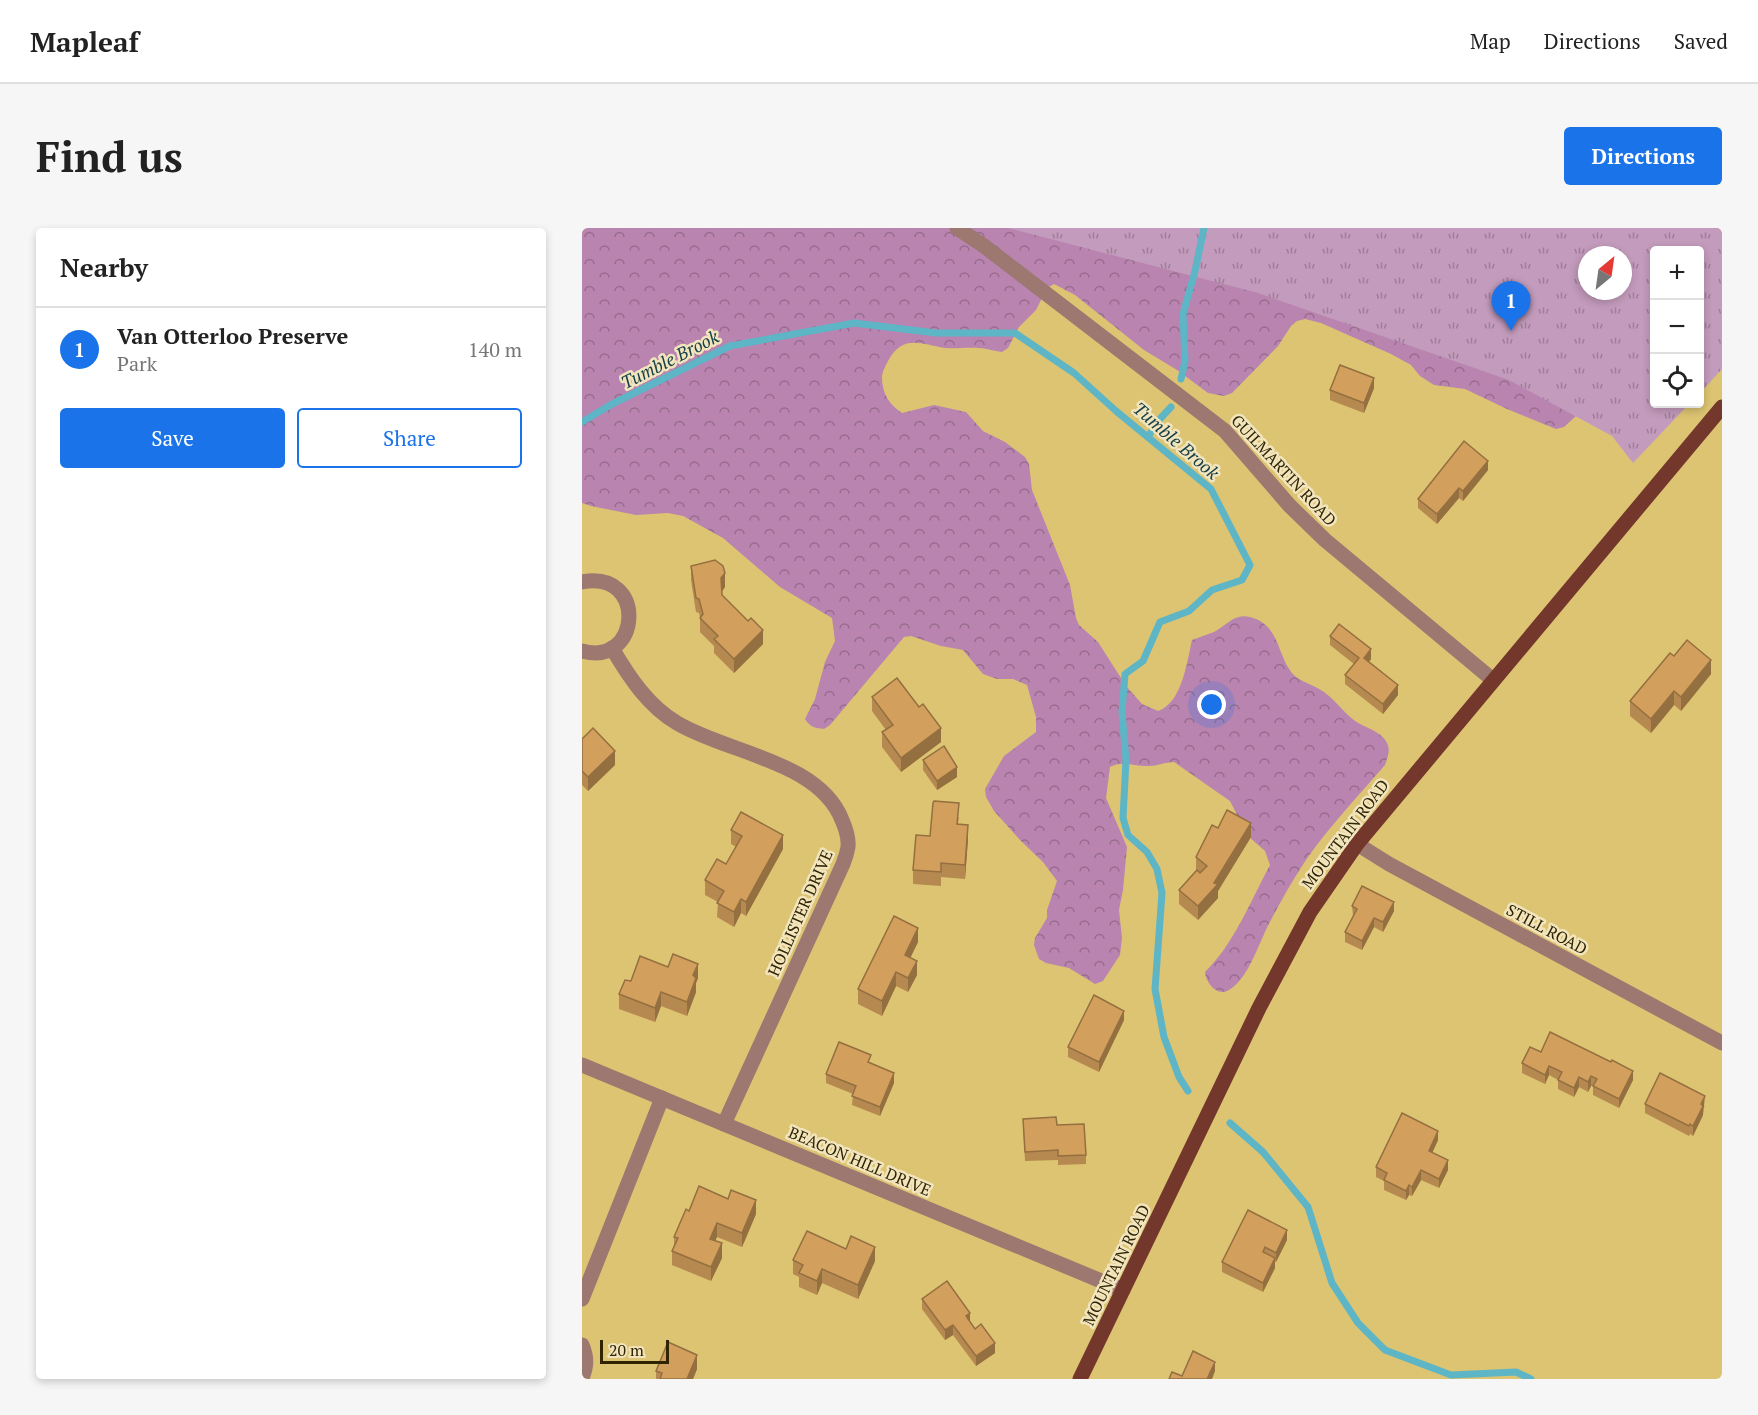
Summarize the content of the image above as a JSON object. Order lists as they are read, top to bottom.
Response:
{
  "streets": {
    "main road": ["MOUNTAIN ROAD"],
    "street": [
      "GUILMARTIN ROAD",
      "HOLLISTER DRIVE",
      "STILL ROAD",
      "BEACON HILL DRIVE"
    ]
  },
  "crossings": [
    ["GUILMARTIN ROAD", "MOUNTAIN ROAD"],
    ["MOUNTAIN ROAD", "STILL ROAD"],
    ["MOUNTAIN ROAD", "BEACON HILL DRIVE"],
    ["HOLLISTER DRIVE", "BEACON HILL DRIVE"]
  ],
  "water": ["Tumble Brook"],
  "scale_bar": "20 m",
  "north": "top right",
  "page": {
    "header": "Mapleaf",
    "nav": ["Map", "Directions", "Saved"],
    "buttons": [
      "Directions",
      ["Save", "Share"]
    ],
    "title": "Find us",
    "heading": "Nearby",
    "map_buttons": ["+", "−"],
    "pins": "1",
    "list": [
      {
        "mark": "1",
        "name": "Van Otterloo Preserve",
        "note": "Park",
        "value": "140 m"
      }
    ],
    "scale": "20 m"
  }
}
